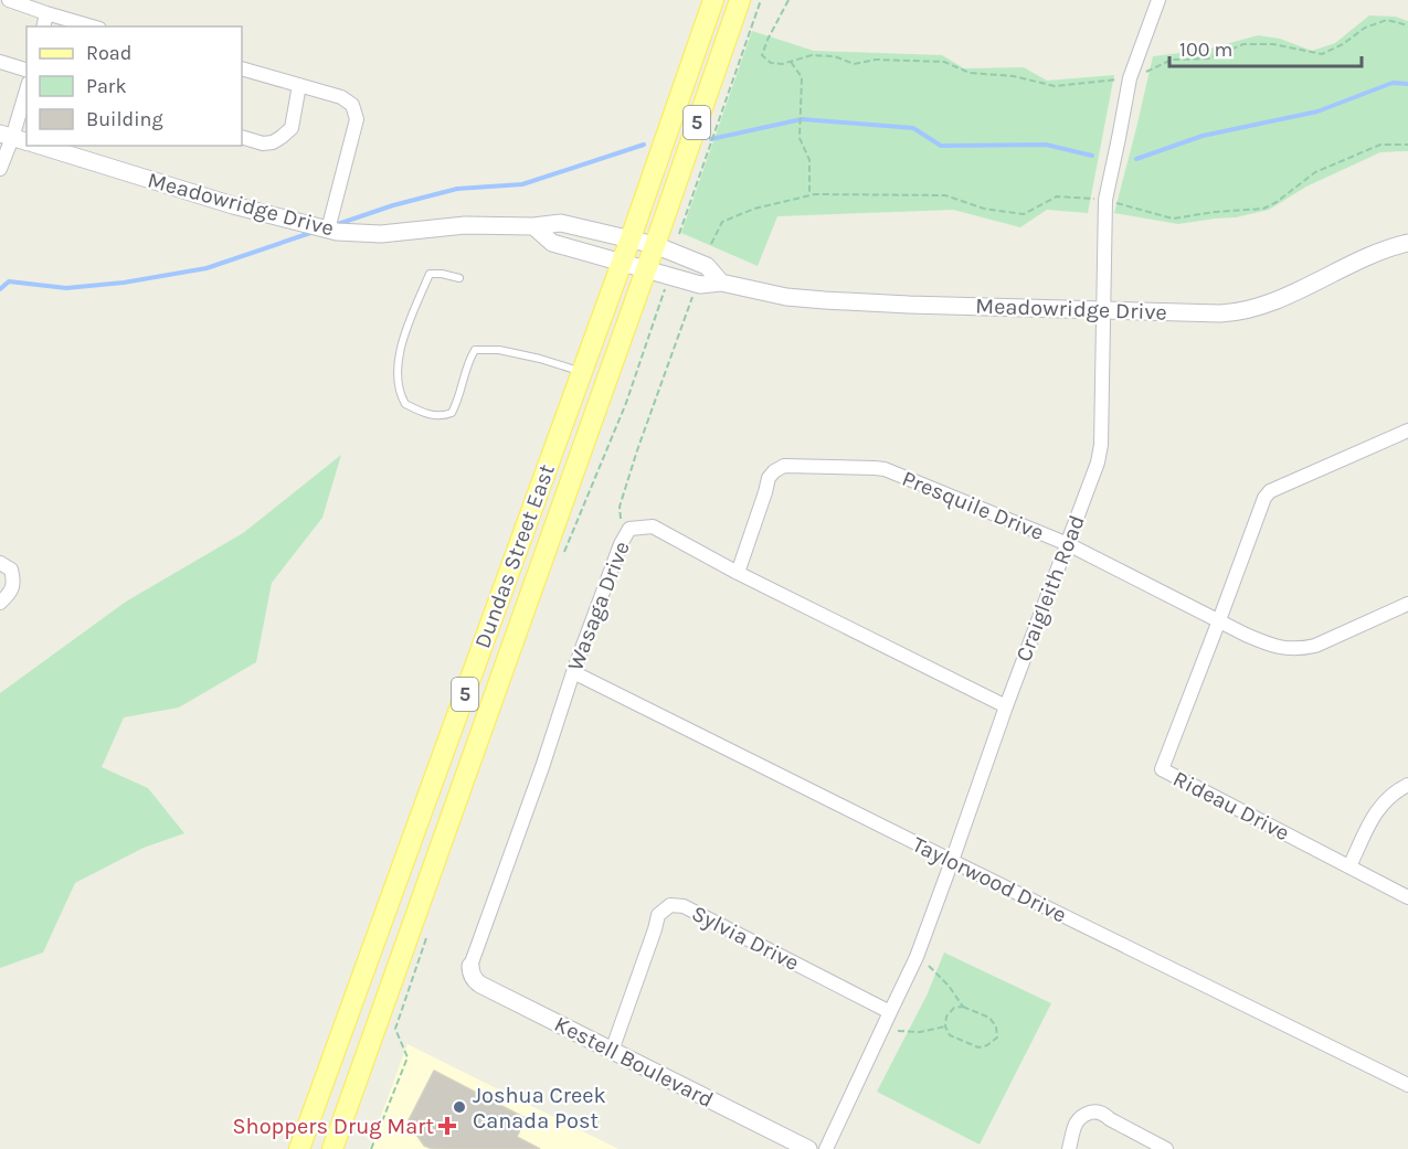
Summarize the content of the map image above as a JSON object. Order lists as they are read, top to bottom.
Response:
{
  "streets": {
    "main road": ["5", "Dundas Street East"],
    "street": [
      "Meadowridge Drive",
      "Presquile Drive",
      "Craigleith Road",
      "Wasaga Drive",
      "Rideau Drive",
      "Taylorwood Drive",
      "Sylvia Drive",
      "Kestell Boulevard"
    ]
  },
  "crossings": [
    ["Meadowridge Drive", "Dundas Street East"],
    ["Meadowridge Drive", "Craigleith Road"],
    ["Presquile Drive", "Craigleith Road"],
    ["Presquile Drive", "Wasaga Drive"],
    ["Presquile Drive", "Rideau Drive"],
    ["Craigleith Road", "Wasaga Drive"],
    ["Craigleith Road", "Taylorwood Drive"],
    ["Craigleith Road", "Sylvia Drive"],
    ["Wasaga Drive", "Taylorwood Drive"],
    ["Wasaga Drive", "Kestell Boulevard"],
    ["Sylvia Drive", "Kestell Boulevard"]
  ],
  "places": {
    "other": ["Joshua Creek Canada Post"],
    "health": ["Shoppers Drug Mart"]
  },
  "legend": ["Road", "Park", "Building"],
  "scale_bar": "100 m"
}
